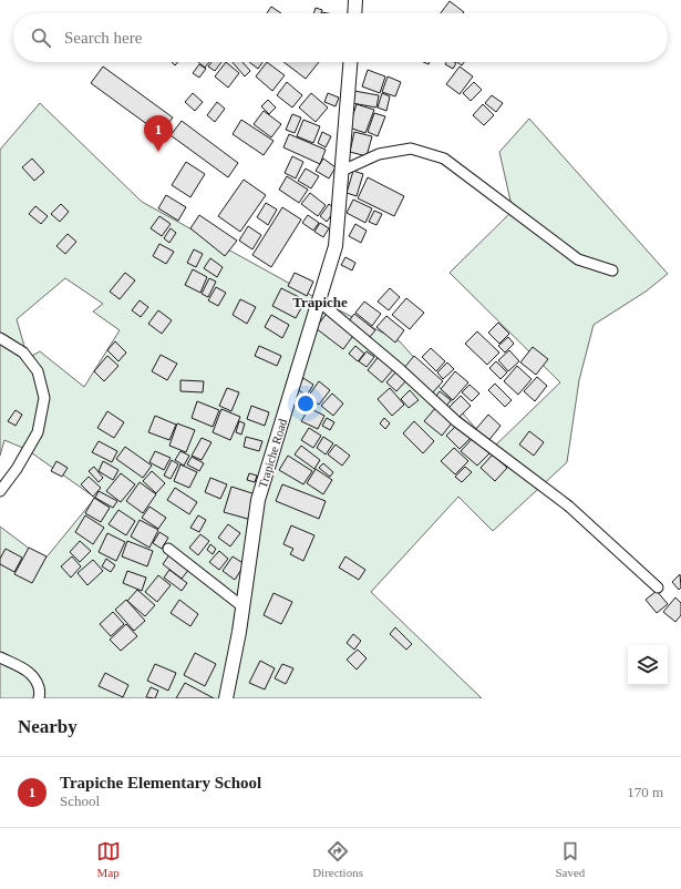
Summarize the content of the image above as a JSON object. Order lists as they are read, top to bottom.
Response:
{
  "streets": {
    "street": ["Trapiche Road"]
  },
  "districts": ["Trapiche"],
  "page": {
    "search": "Search here",
    "pins": "1",
    "heading": "Nearby",
    "list": [
      {
        "mark": "1",
        "name": "Trapiche Elementary School",
        "note": "School",
        "value": "170 m"
      }
    ],
    "nav": ["Map", "Directions", "Saved"]
  }
}
